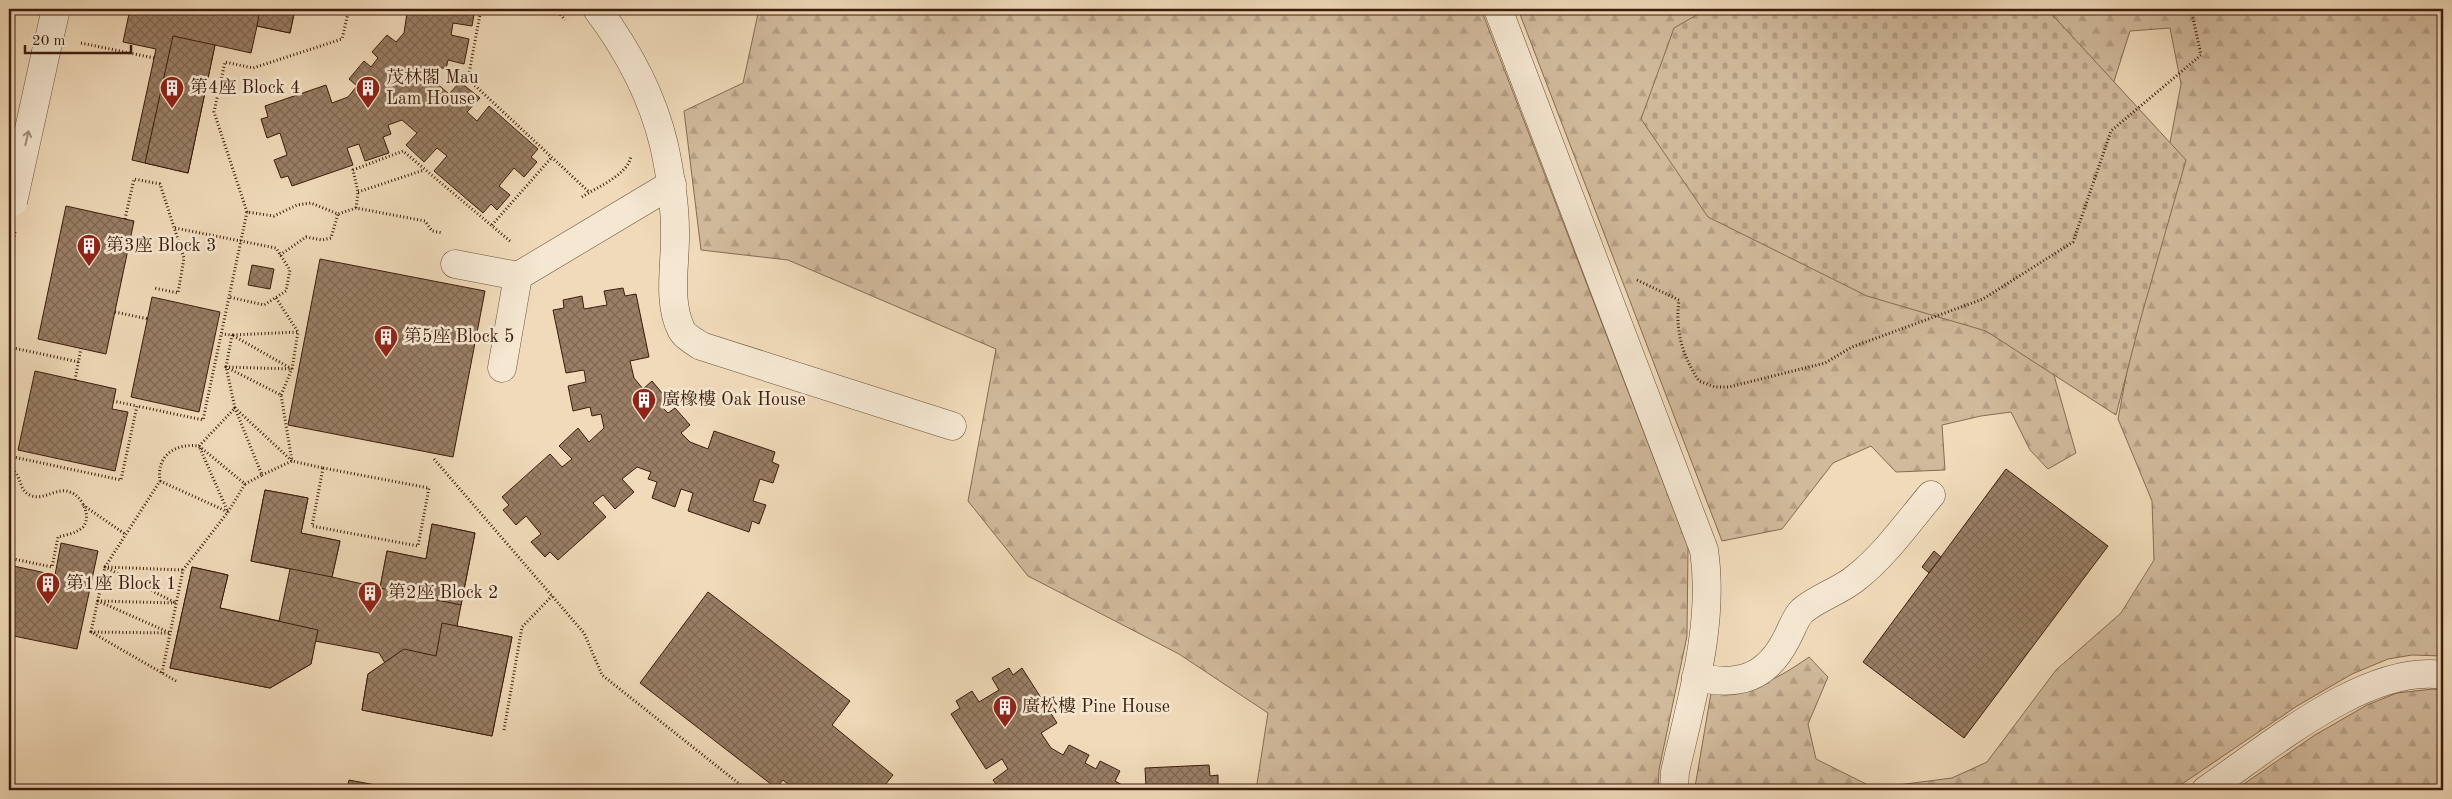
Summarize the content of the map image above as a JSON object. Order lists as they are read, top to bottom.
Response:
{
  "places": {
    "building": [
      "第4座 Block 4",
      "茂林閣 Mau Lam House",
      "第3座 Block 3",
      "第5座 Block 5",
      "廣橡樓 Oak House",
      "第1座 Block 1",
      "第2座 Block 2",
      "廣松樓 Pine House"
    ]
  },
  "scale_bar": "20 m"
}
